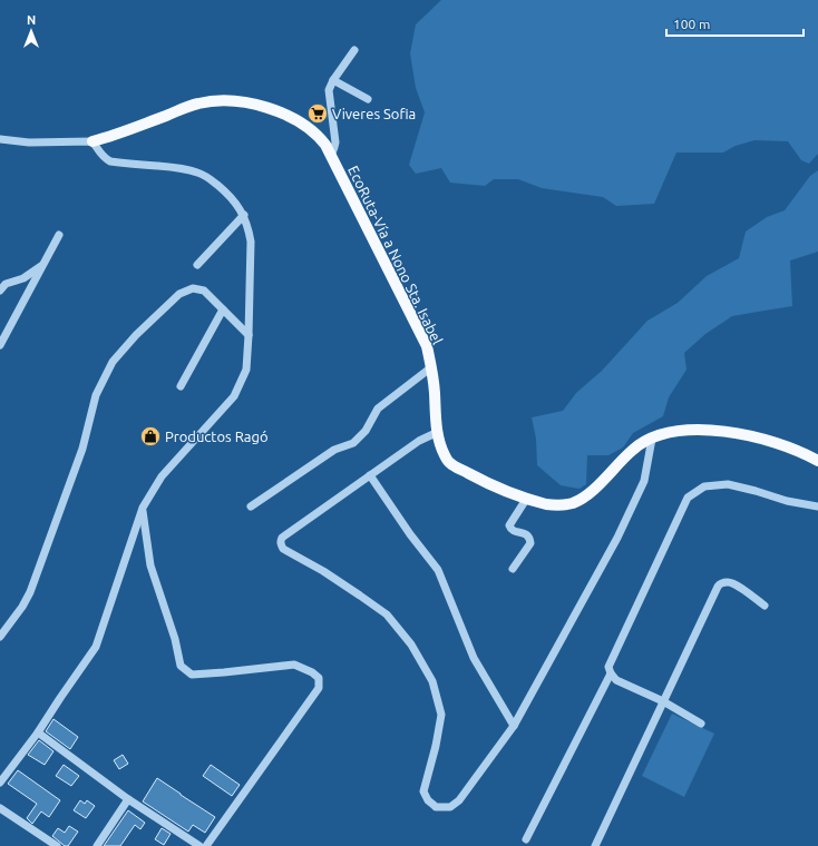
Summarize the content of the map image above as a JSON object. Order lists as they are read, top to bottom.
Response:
{
  "streets": {
    "main road": ["EcoRuta-Vía a Nono Sta. Isabel"]
  },
  "places": {
    "supermarket": ["Viveres Sofia"],
    "shop": ["Productos Ragó"]
  },
  "scale_bar": "100 m",
  "north": "top"
}
